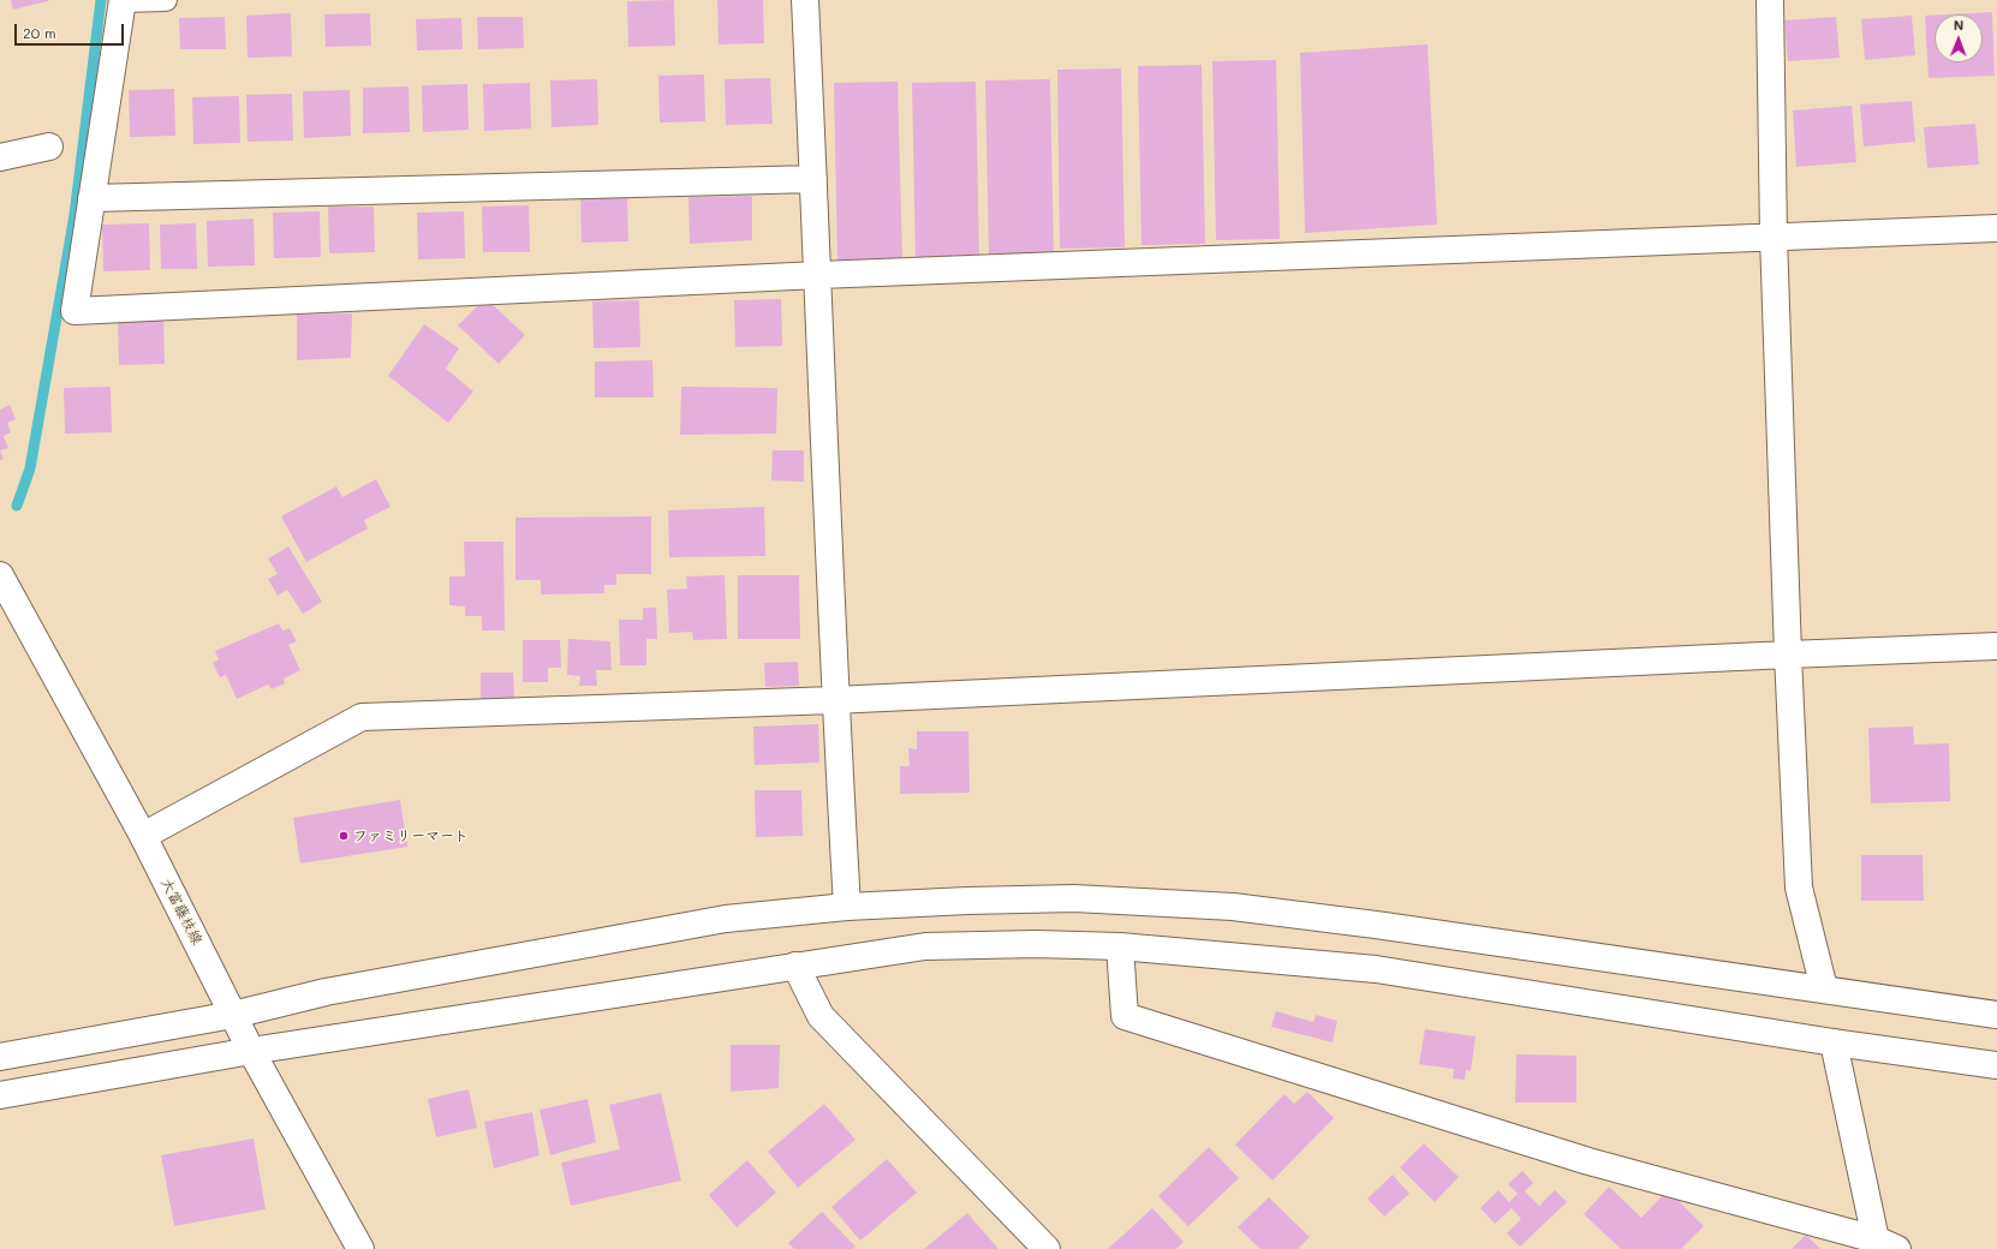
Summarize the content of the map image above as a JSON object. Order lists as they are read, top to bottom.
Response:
{
  "streets": {
    "street": ["大富藤枝線"]
  },
  "places": ["ファミリーマート"],
  "scale_bar": "20 m",
  "north": "top"
}
